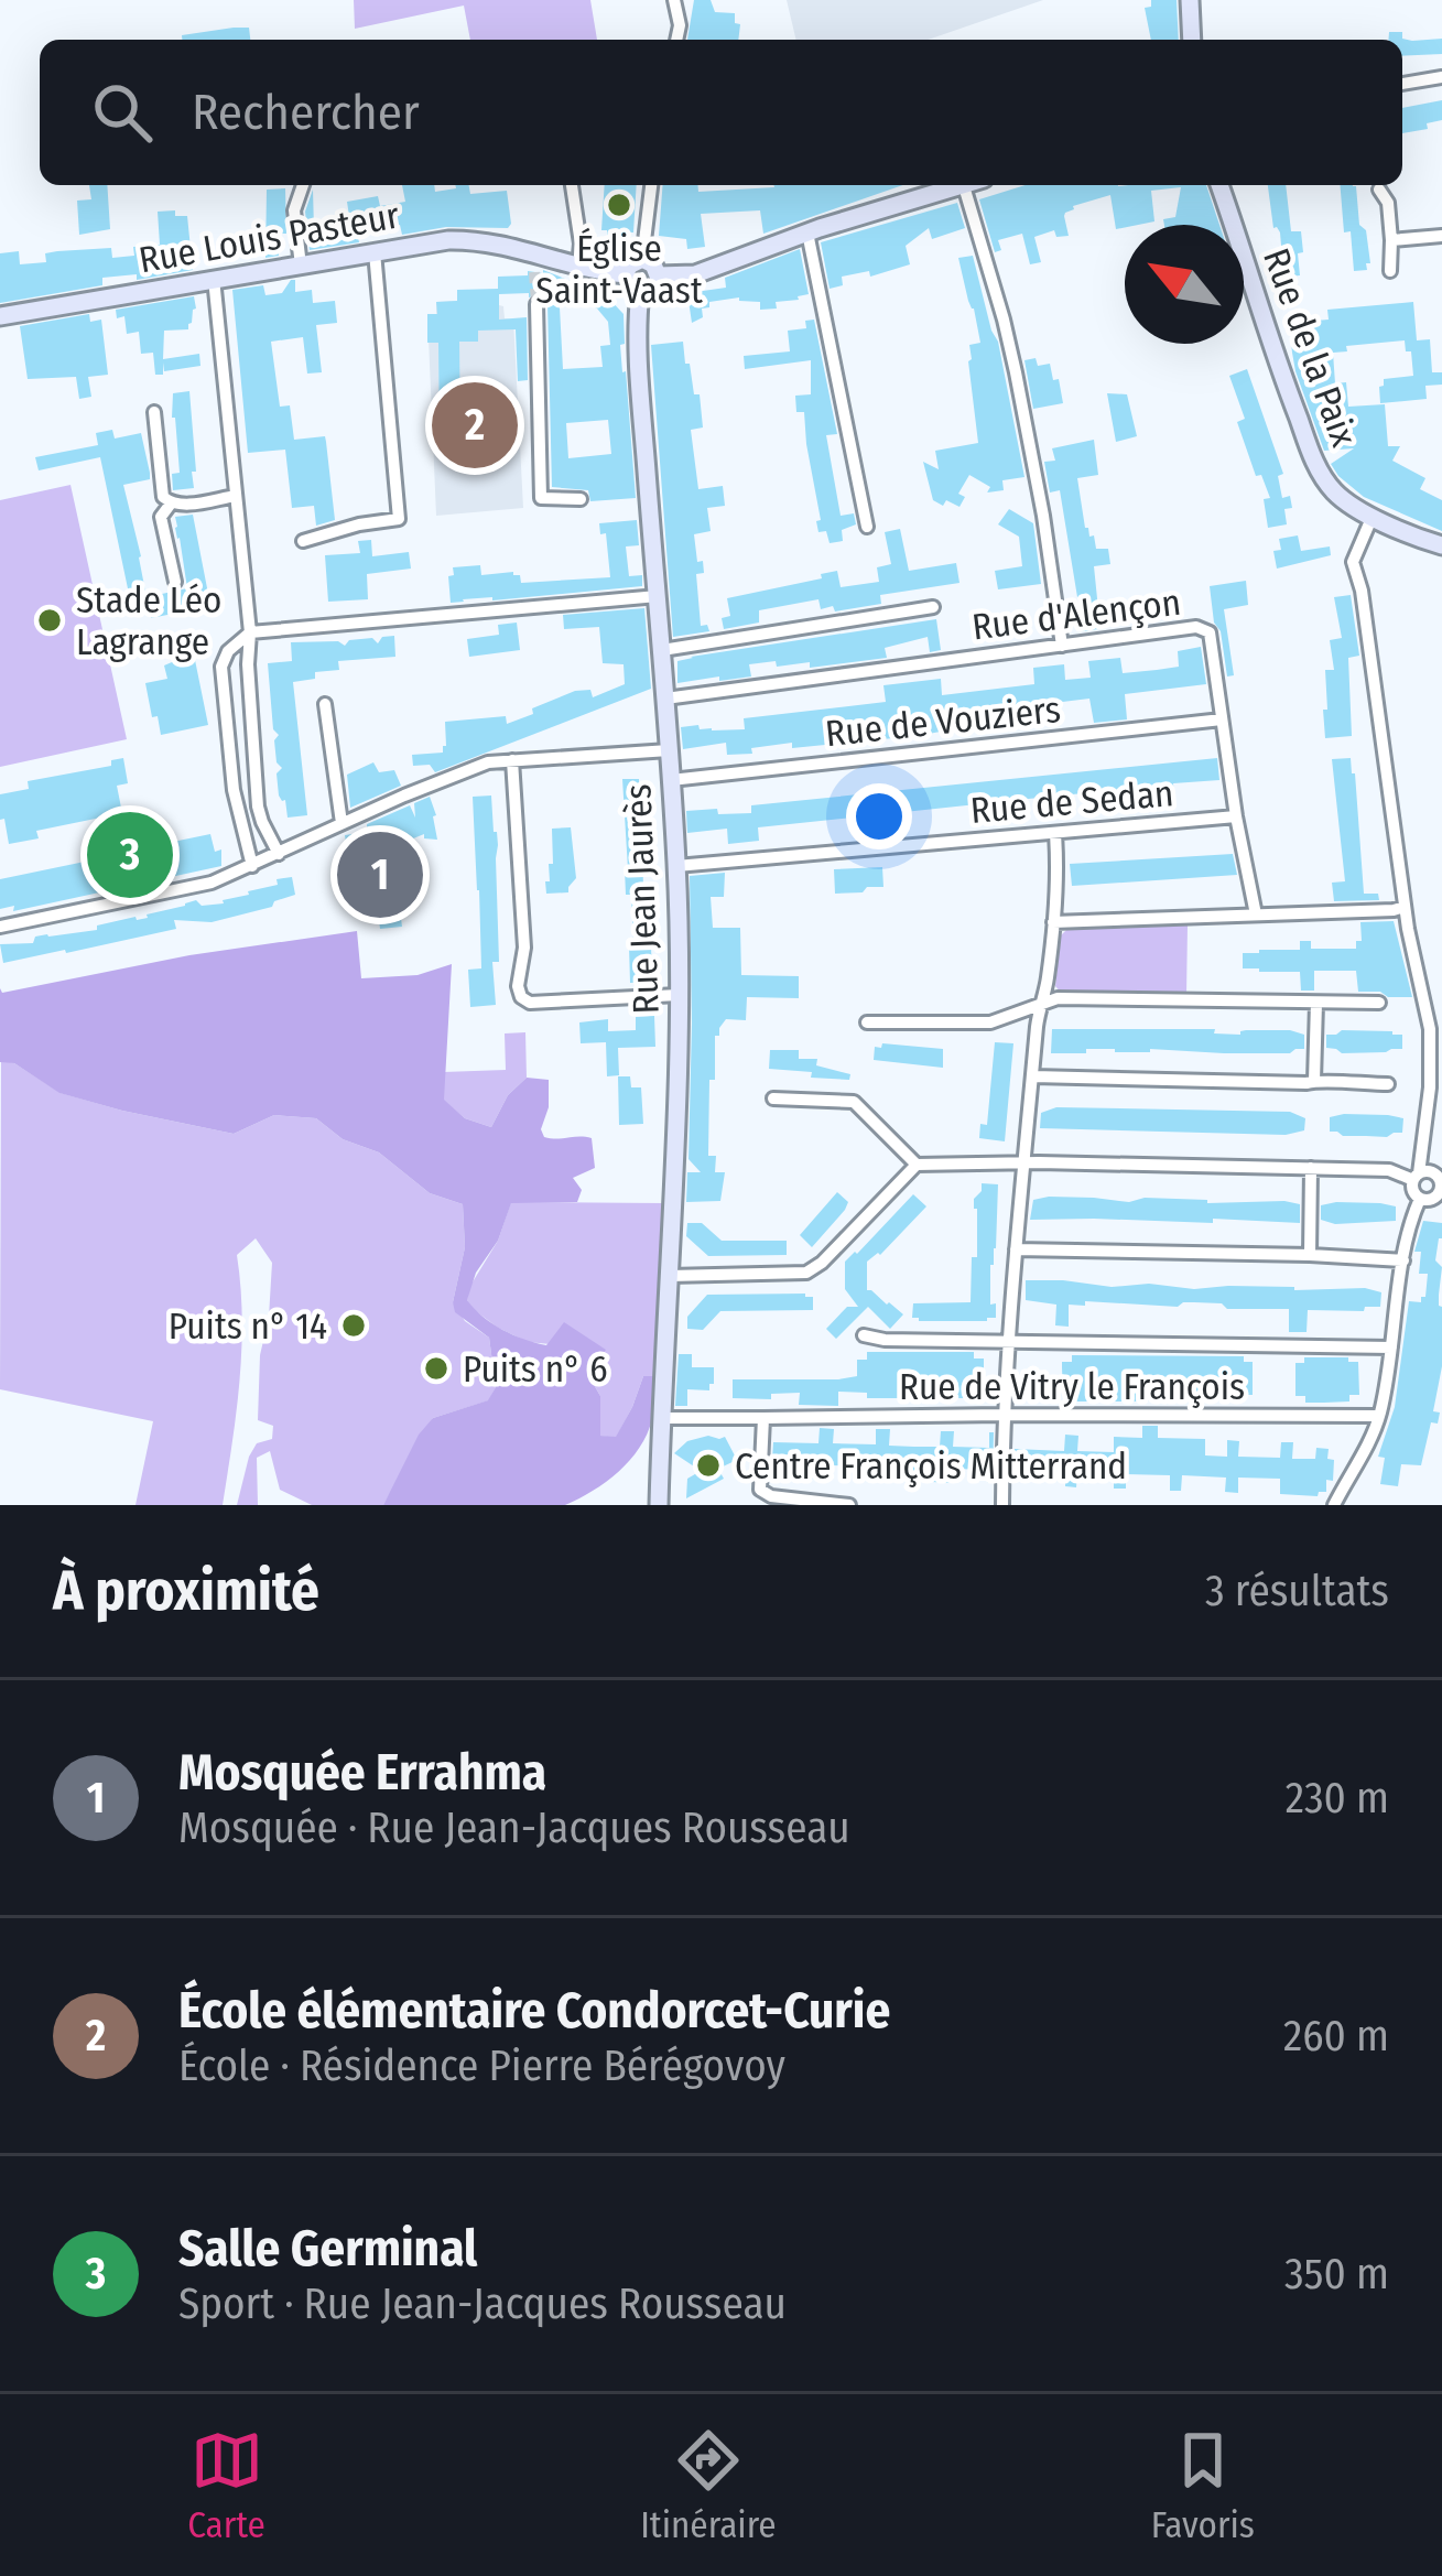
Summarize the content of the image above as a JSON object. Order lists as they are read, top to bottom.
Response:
{
  "streets": {
    "street": [
      "Rue Louis Pasteur",
      "Rue de la Paix",
      "Rue d'Alençon",
      "Rue de Vouziers",
      "Rue de Sedan",
      "Rue Jean Jaurès",
      "Rue de Vitry le François"
    ]
  },
  "crossings": [
    ["Rue Louis Pasteur", "Rue Jean Jaurès"],
    ["Rue d'Alençon", "Rue de Vouziers"],
    ["Rue d'Alençon", "Rue de Sedan"],
    ["Rue d'Alençon", "Rue Jean Jaurès"],
    ["Rue de Vouziers", "Rue Jean Jaurès"],
    ["Rue de Sedan", "Rue Jean Jaurès"],
    ["Rue Jean Jaurès", "Rue de Vitry le François"]
  ],
  "places": [
    "Église Saint-Vaast",
    "Stade Léo Lagrange",
    "Puits n° 14",
    "Puits n° 6",
    "Centre François Mitterrand"
  ],
  "north": "top left",
  "page": {
    "search": "Rechercher",
    "pins": ["2", "3", "1"],
    "heading": ["À proximité", "3 résultats"],
    "list": [
      {
        "mark": "1",
        "name": "Mosquée Errahma",
        "note": "Mosquée · Rue Jean-Jacques Rousseau",
        "value": "230 m"
      },
      {
        "mark": "2",
        "name": "École élémentaire Condorcet-Curie",
        "note": "École · Résidence Pierre Bérégovoy",
        "value": "260 m"
      },
      {
        "mark": "3",
        "name": "Salle Germinal",
        "note": "Sport · Rue Jean-Jacques Rousseau",
        "value": "350 m"
      }
    ],
    "nav": ["Carte", "Itinéraire", "Favoris"]
  }
}
